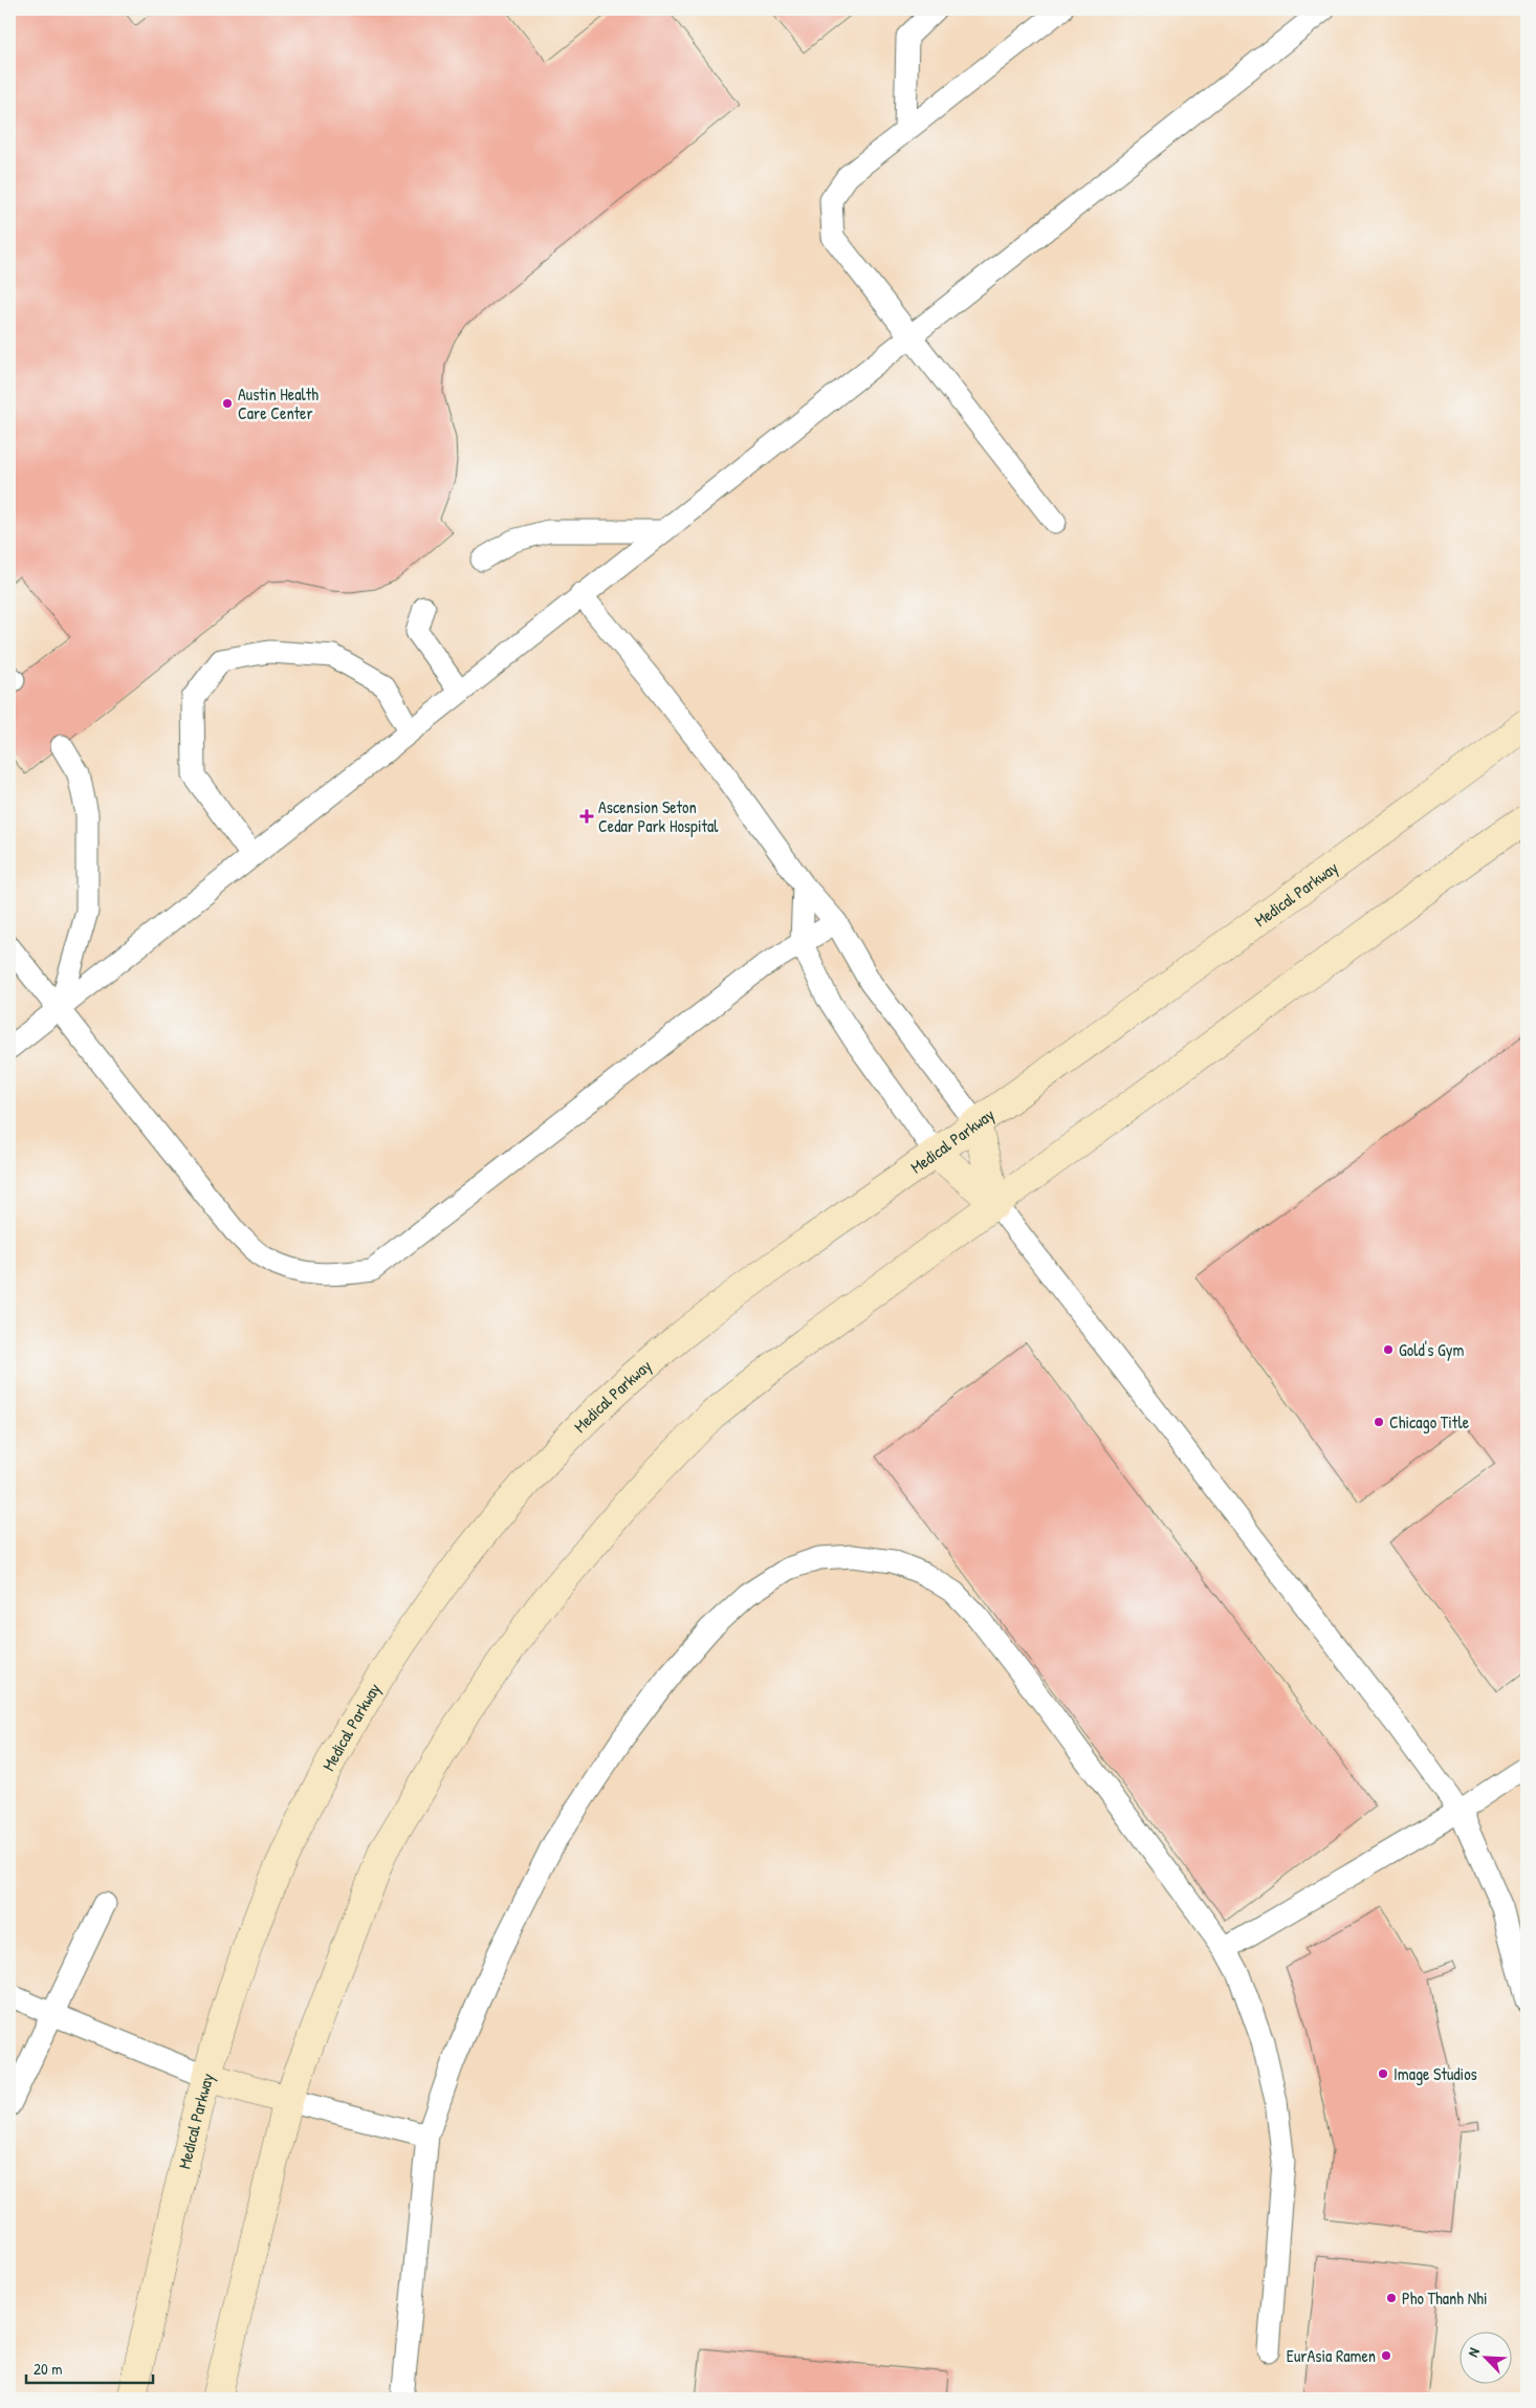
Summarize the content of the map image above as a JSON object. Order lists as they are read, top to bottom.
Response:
{
  "streets": {
    "street": ["Medical Parkway"]
  },
  "places": {
    "other": [
      "Austin Health Care Center",
      "Gold's Gym",
      "Chicago Title",
      "Image Studios",
      "Pho Thanh Nhi",
      "EurAsia Ramen"
    ],
    "health": ["Ascension Seton Cedar Park Hospital"]
  },
  "scale_bar": "20 m",
  "north": "top left"
}
